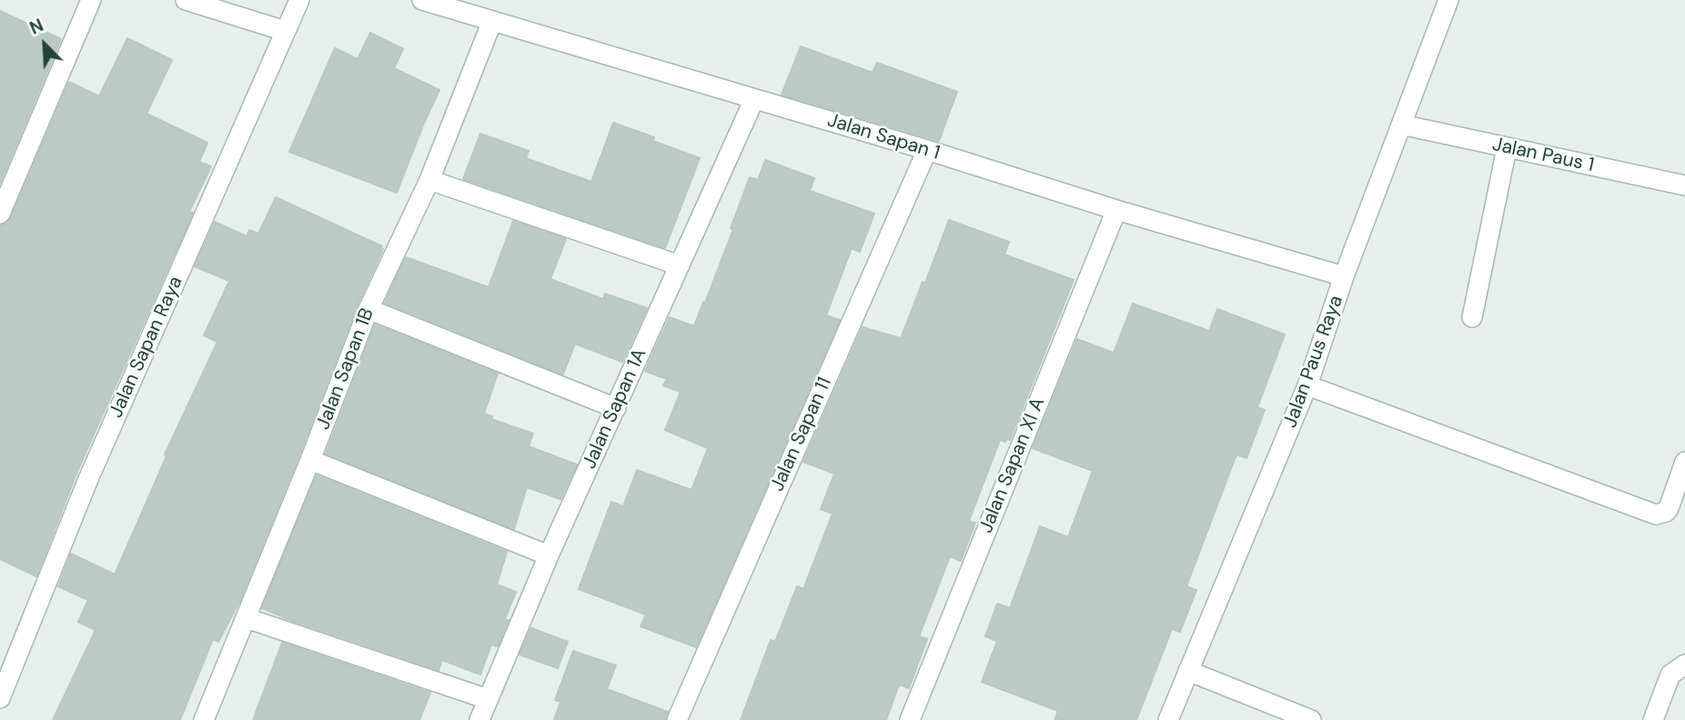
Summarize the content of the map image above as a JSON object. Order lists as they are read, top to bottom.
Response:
{
  "streets": {
    "street": [
      "Jalan Sapan 1",
      "Jalan Paus 1",
      "Jalan Sapan Raya",
      "Jalan Paus Raya",
      "Jalan Sapan 1B",
      "Jalan Sapan 1A",
      "Jalan Sapan 11",
      "Jalan Sapan XI A"
    ]
  },
  "crossings": [
    ["Jalan Sapan 1", "Jalan Paus Raya"],
    ["Jalan Sapan 1", "Jalan Sapan 1B"],
    ["Jalan Sapan 1", "Jalan Sapan 1A"],
    ["Jalan Sapan 1", "Jalan Sapan 11"],
    ["Jalan Sapan 1", "Jalan Sapan XI A"],
    ["Jalan Paus 1", "Jalan Paus Raya"]
  ],
  "north": "top left"
}
